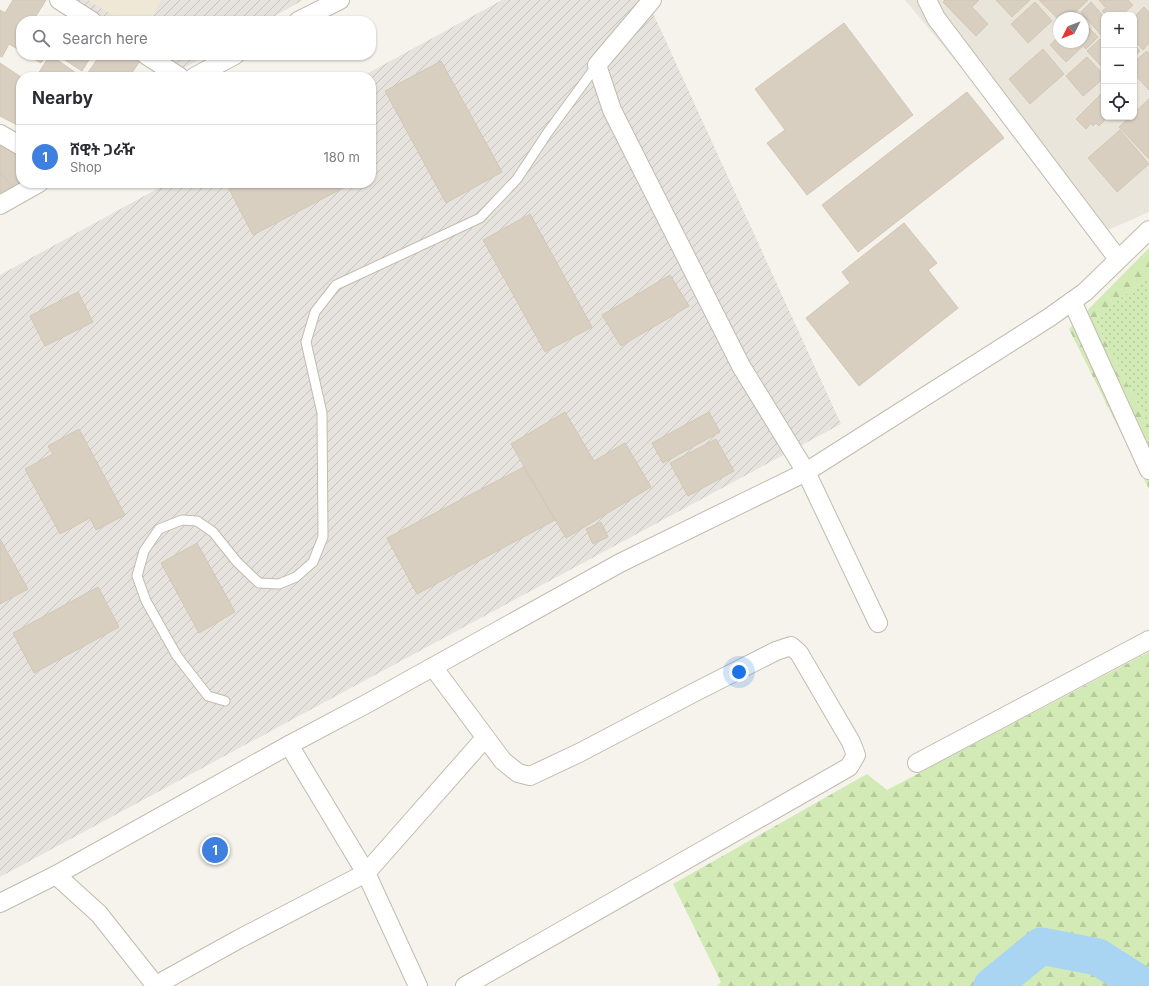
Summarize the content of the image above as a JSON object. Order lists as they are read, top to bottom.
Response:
{
  "north": "bottom left",
  "page": {
    "map_buttons": ["+", "−"],
    "search": "Search here",
    "heading": "Nearby",
    "list": [
      {
        "mark": "1",
        "name": "ሸዊት ጋራዥ",
        "note": "Shop",
        "value": "180 m"
      }
    ],
    "pins": "1"
  }
}
